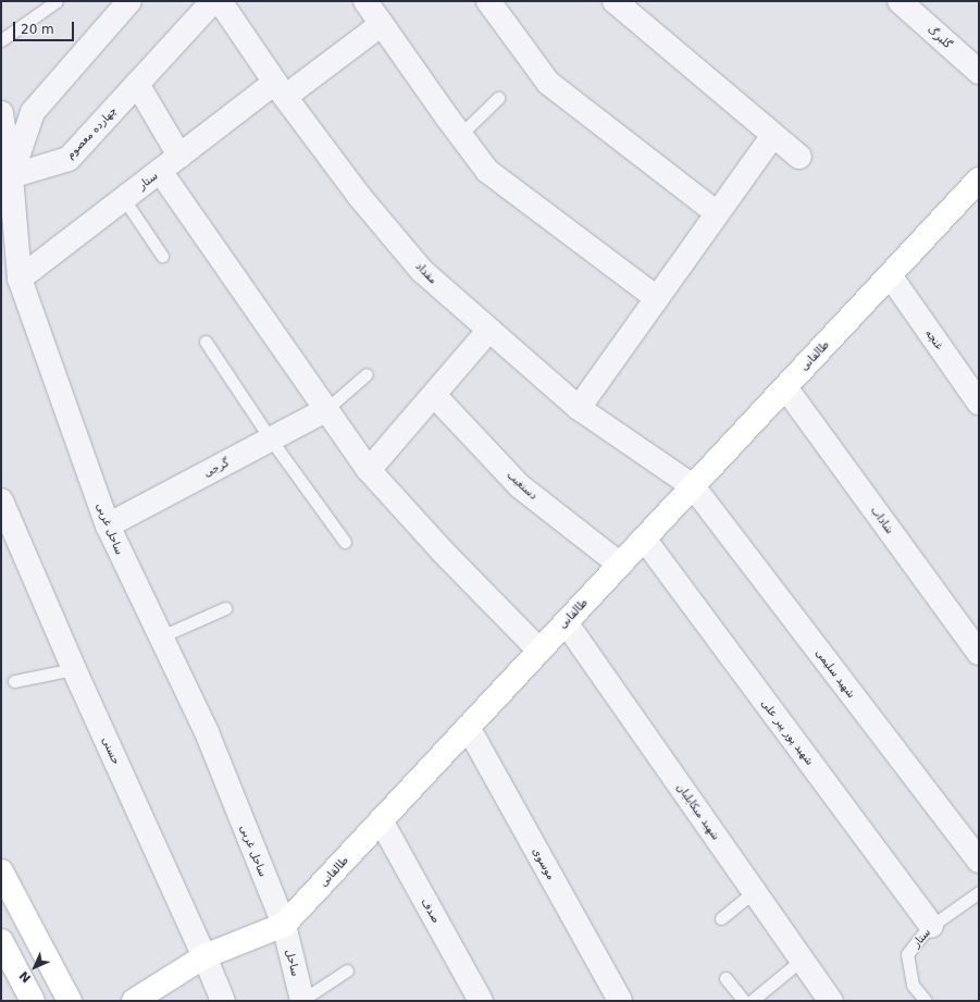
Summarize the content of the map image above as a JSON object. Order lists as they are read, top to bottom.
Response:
{
  "streets": {
    "street": [
      "گلبرگ",
      "چهارده معصوم",
      "ستار",
      "مقداد",
      "غنچه",
      "طالقانی",
      "گرجی",
      "دستغیب",
      "شاداب",
      "ساحل غربی",
      "شهید سلیمی",
      "شهید پور پیر علی",
      "حسنی",
      "شهید میکایلیان",
      "موسوی",
      "صدف",
      "ساحل"
    ]
  },
  "crossings": [
    ["چهارده معصوم", "ساحل غربی"],
    ["ستار", "مقداد"],
    ["ستار", "ساحل غربی"],
    ["ستار", "شهید پور پیر علی"],
    ["مقداد", "طالقانی"],
    ["مقداد", "شهید سلیمی"],
    ["غنچه", "طالقانی"],
    ["طالقانی", "دستغیب"],
    ["طالقانی", "شاداب"],
    ["طالقانی", "ساحل غربی"],
    ["طالقانی", "شهید سلیمی"],
    ["طالقانی", "شهید پور پیر علی"],
    ["طالقانی", "حسنی"],
    ["طالقانی", "شهید میکایلیان"],
    ["طالقانی", "موسوی"],
    ["طالقانی", "صدف"],
    ["طالقانی", "ساحل"],
    ["گرجی", "ساحل غربی"],
    ["ساحل غربی", "ساحل"]
  ],
  "scale_bar": "20 m",
  "north": "bottom left"
}
